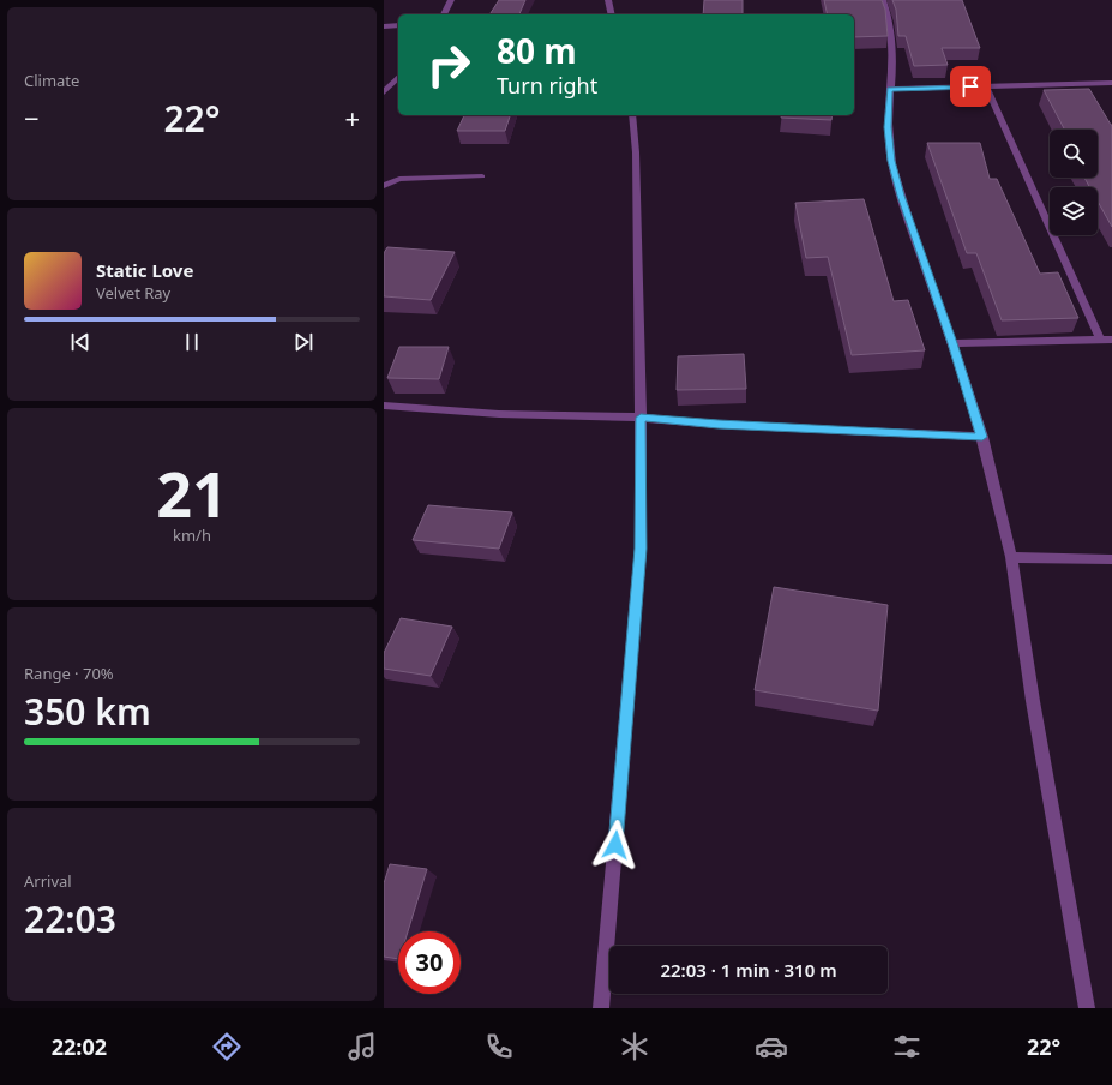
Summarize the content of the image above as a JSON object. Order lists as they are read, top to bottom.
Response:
{
  "page": {
    "tile": [
      "Climate",
      ["21", "km/h"],
      ["Range · 70%", "350 km"],
      ["Arrival", "22:03"]
    ],
    "turn": ["80 m", "Turn right"],
    "heat": ["−", "22°", "+"],
    "song": ["Static Love", "Velvet Ray"],
    "limit": "30",
    "trip": "22:03 · 1 min · 310 m",
    "tabs": ["22:02", "22°"]
  }
}
